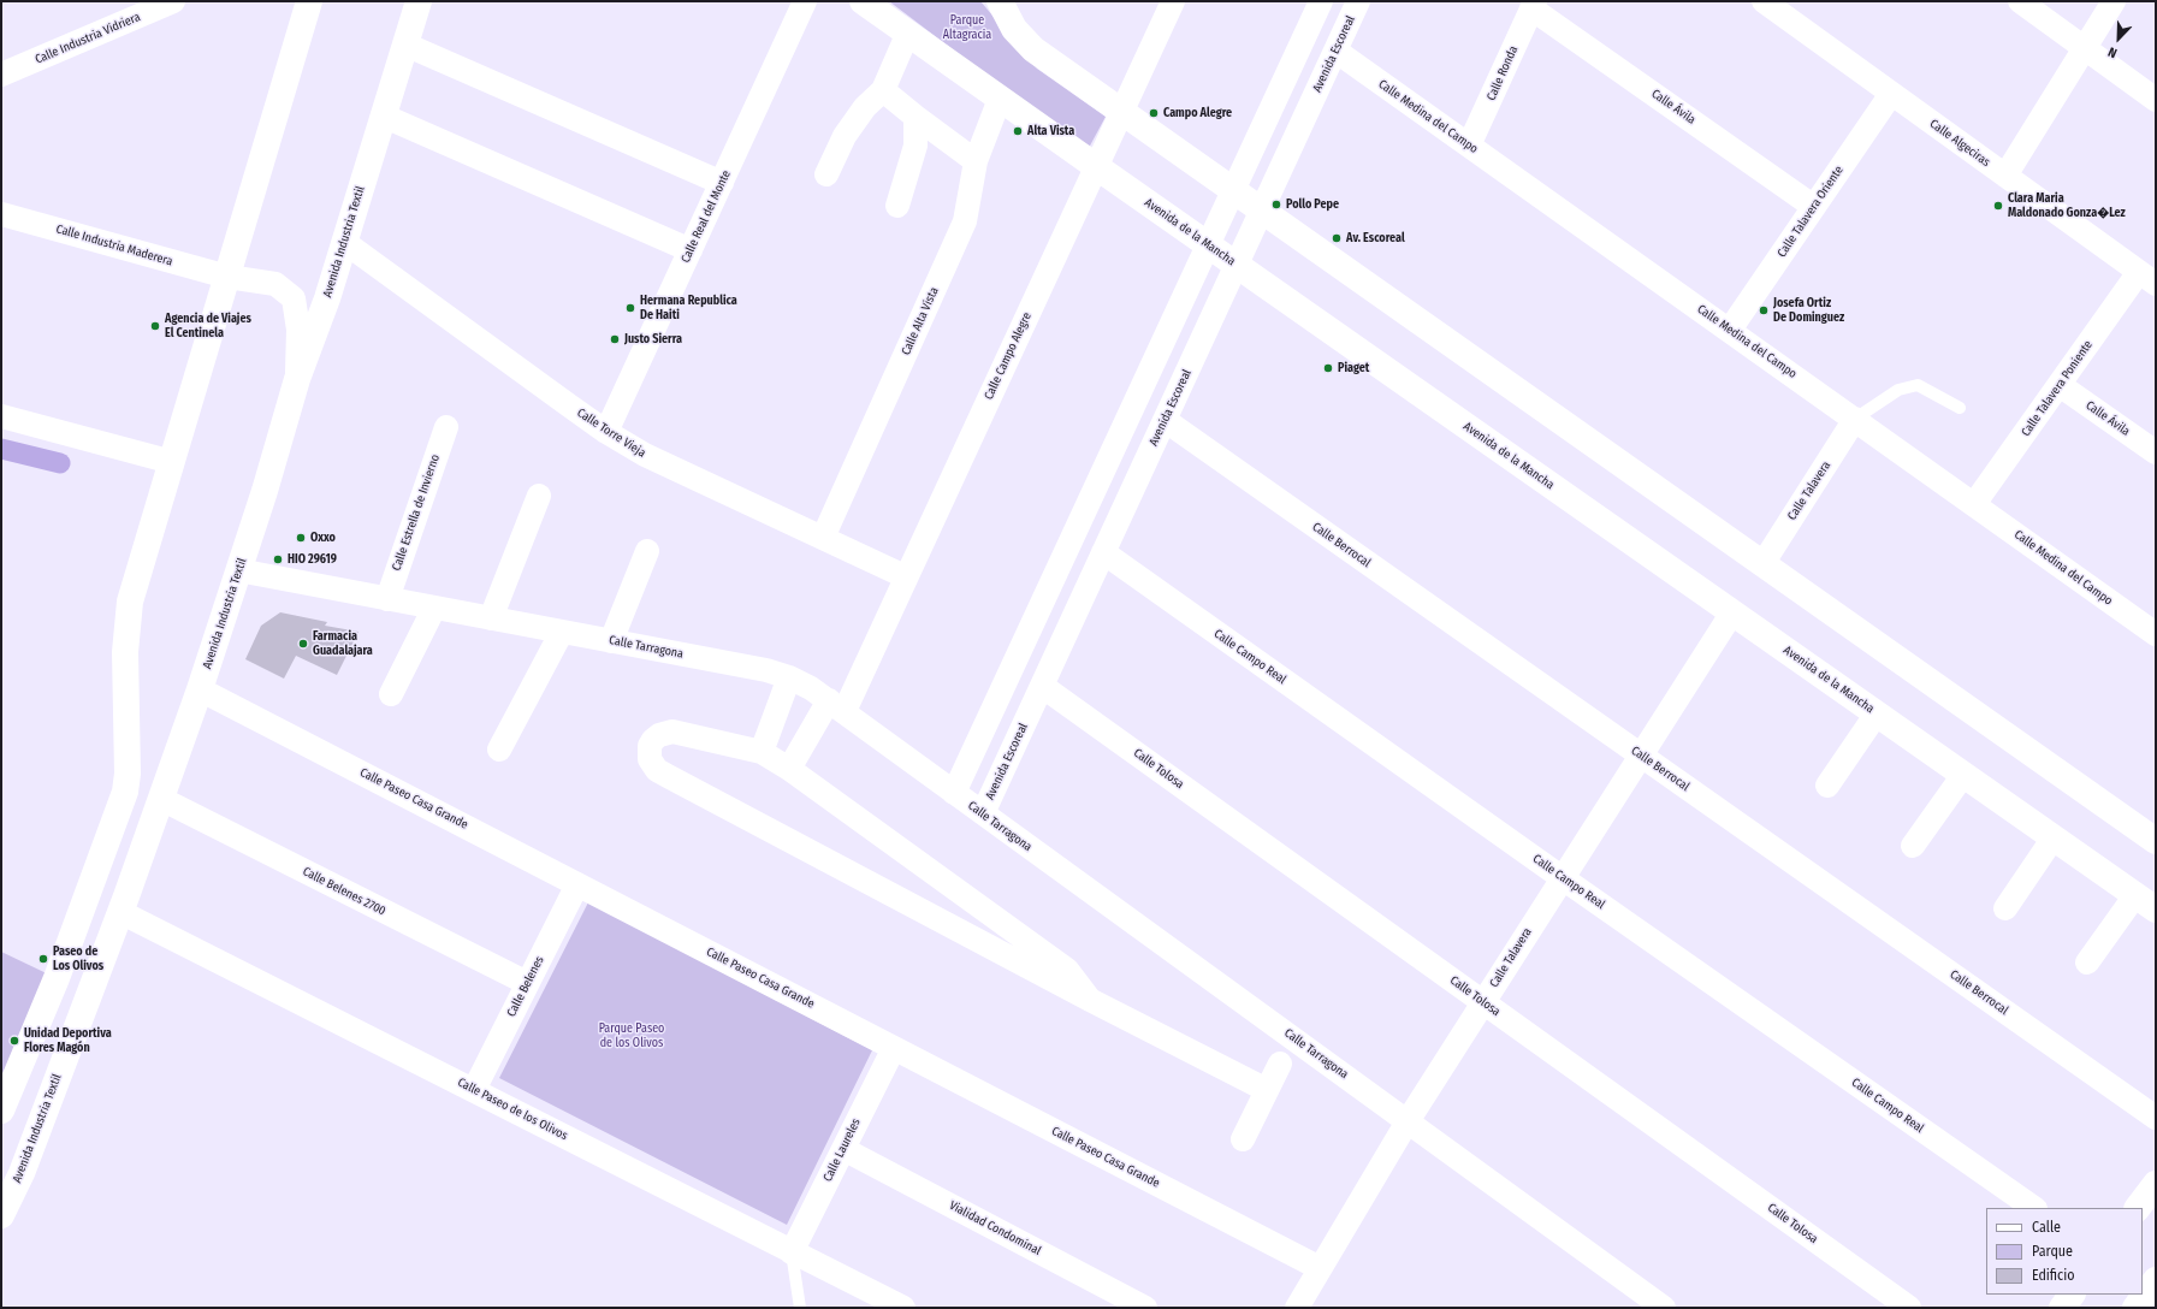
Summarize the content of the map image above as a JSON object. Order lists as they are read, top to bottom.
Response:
{
  "streets": {
    "street": [
      "Calle Industria Vidriera",
      "Avenida Escoreal",
      "Calle Ronda",
      "Calle Ávila",
      "Calle Medina del Campo",
      "Calle Algeciras",
      "Calle Talavera Oriente",
      "Calle Real del Monte",
      "Avenida de la Mancha",
      "Avenida Industria Textil",
      "Calle Industria Maderera",
      "Calle Alta Vista",
      "Calle Campo Alegre",
      "Calle Talavera Poniente",
      "Calle Torre Vieja",
      "Calle Talavera",
      "Calle Estrella de Invierno",
      "Calle Berrocal",
      "Calle Tarragona",
      "Calle Campo Real",
      "Calle Tolosa",
      "Calle Paseo Casa Grande",
      "Calle Belenes 2700",
      "Calle Belenes",
      "Calle Paseo de los Olivos",
      "Calle Laureles",
      "Vialidad Condominal"
    ]
  },
  "crossings": [
    ["Avenida Escoreal", "Calle Medina del Campo"],
    ["Avenida Escoreal", "Avenida de la Mancha"],
    ["Avenida Escoreal", "Calle Berrocal"],
    ["Avenida Escoreal", "Calle Tarragona"],
    ["Avenida Escoreal", "Calle Campo Real"],
    ["Avenida Escoreal", "Calle Tolosa"],
    ["Calle Ronda", "Calle Ávila"],
    ["Calle Ronda", "Calle Medina del Campo"],
    ["Calle Ávila", "Calle Talavera Oriente"],
    ["Calle Ávila", "Calle Talavera Poniente"],
    ["Calle Medina del Campo", "Calle Talavera Oriente"],
    ["Calle Medina del Campo", "Calle Talavera Poniente"],
    ["Calle Medina del Campo", "Calle Talavera"],
    ["Calle Algeciras", "Calle Talavera Oriente"],
    ["Calle Algeciras", "Calle Talavera Poniente"],
    ["Calle Real del Monte", "Calle Torre Vieja"],
    ["Avenida de la Mancha", "Calle Alta Vista"],
    ["Avenida de la Mancha", "Calle Campo Alegre"],
    ["Avenida de la Mancha", "Calle Talavera"],
    ["Avenida Industria Textil", "Calle Industria Maderera"],
    ["Avenida Industria Textil", "Calle Torre Vieja"],
    ["Avenida Industria Textil", "Calle Tarragona"],
    ["Avenida Industria Textil", "Calle Paseo Casa Grande"],
    ["Avenida Industria Textil", "Calle Belenes 2700"],
    ["Avenida Industria Textil", "Calle Paseo de los Olivos"],
    ["Calle Alta Vista", "Calle Torre Vieja"],
    ["Calle Campo Alegre", "Calle Torre Vieja"],
    ["Calle Campo Alegre", "Calle Tarragona"],
    ["Calle Talavera", "Calle Berrocal"],
    ["Calle Talavera", "Calle Tarragona"],
    ["Calle Talavera", "Calle Campo Real"],
    ["Calle Talavera", "Calle Tolosa"],
    ["Calle Talavera", "Calle Paseo Casa Grande"],
    ["Calle Estrella de Invierno", "Calle Tarragona"],
    ["Calle Paseo Casa Grande", "Calle Belenes"],
    ["Calle Paseo Casa Grande", "Calle Laureles"],
    ["Calle Belenes 2700", "Calle Belenes"],
    ["Calle Belenes", "Calle Paseo de los Olivos"],
    ["Calle Paseo de los Olivos", "Calle Laureles"],
    ["Calle Laureles", "Vialidad Condominal"]
  ],
  "parks": ["Parque Altagracia", "Parque Paseo de los Olivos"],
  "places": [
    "Campo Alegre",
    "Alta Vista",
    "Pollo Pepe",
    "Clara Maria Maldonado Gonza�Lez",
    "Av. Escoreal",
    "Hermana Republica De Haiti",
    "Josefa Ortiz De Dominguez",
    "Agencia de Viajes El Centinela",
    "Justo Sierra",
    "Piaget",
    "Oxxo",
    "HIO 29619",
    "Farmacia Guadalajara",
    "Paseo de Los Olivos",
    "Unidad Deportiva Flores Magón"
  ],
  "legend": ["Calle", "Parque", "Edificio"],
  "north": "bottom left"
}
